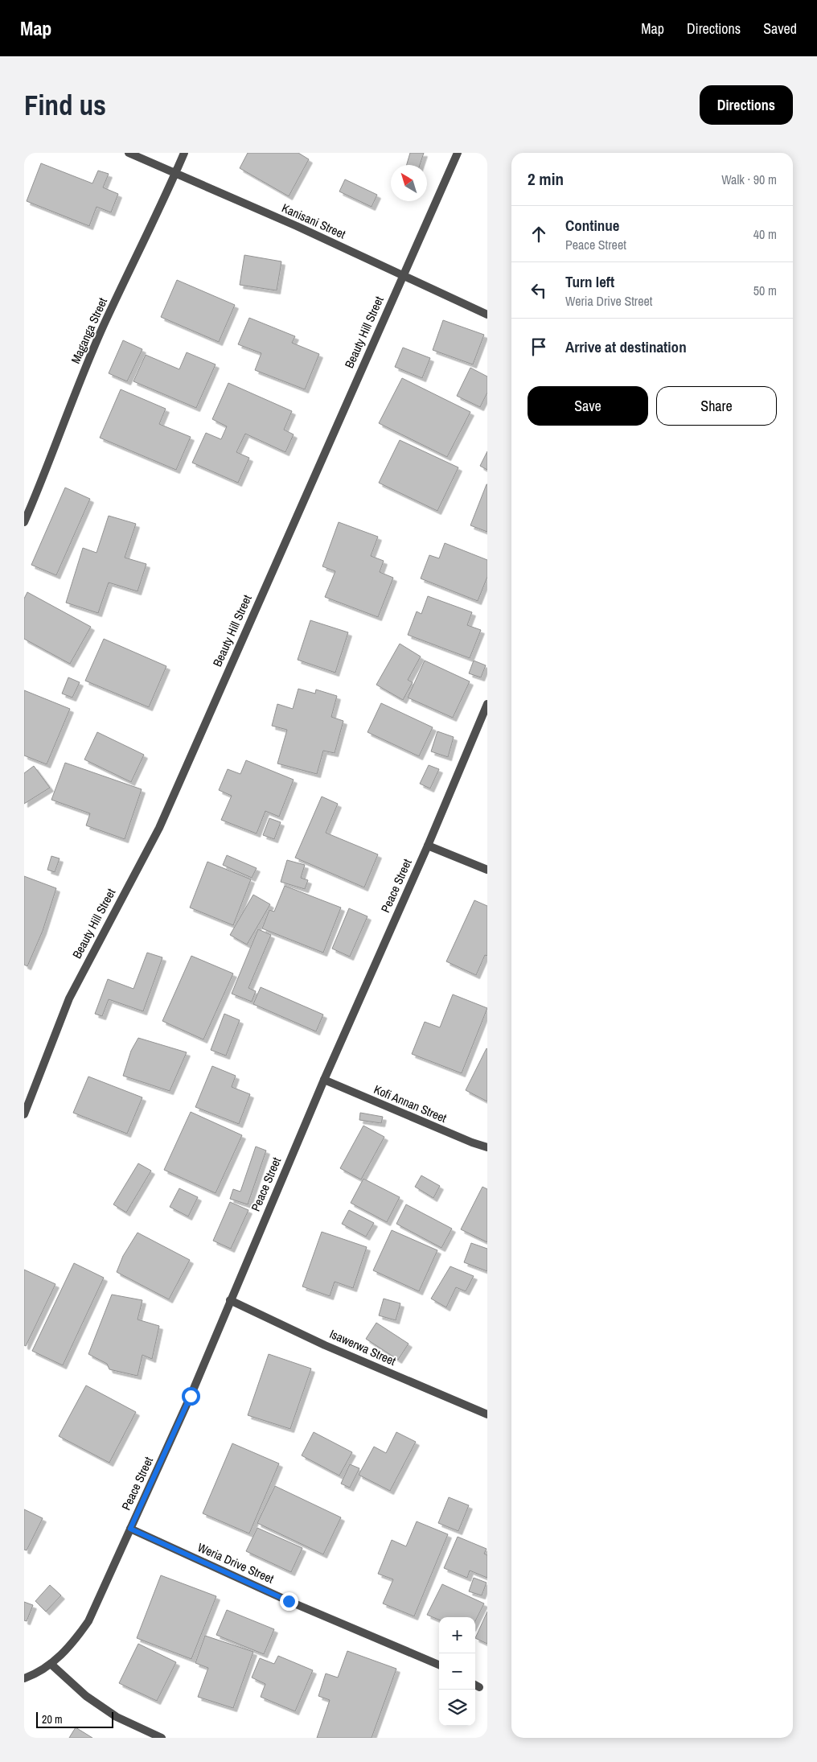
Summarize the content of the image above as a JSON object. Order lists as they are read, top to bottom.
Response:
{
  "streets": {
    "street": [
      "Kanisani Street",
      "Maganga Street",
      "Beauty Hill Street",
      "Peace Street",
      "Kofi Annan Street",
      "Isawerwa Street",
      "Weria Drive Street"
    ]
  },
  "crossings": [
    ["Kanisani Street", "Maganga Street"],
    ["Kanisani Street", "Beauty Hill Street"],
    ["Peace Street", "Kofi Annan Street"],
    ["Peace Street", "Isawerwa Street"],
    ["Peace Street", "Weria Drive Street"]
  ],
  "scale_bar": "20 m",
  "north": "top left",
  "page": {
    "header": "Map",
    "nav": ["Map", "Directions", "Saved"],
    "buttons": [
      "Directions",
      ["Save", "Share"]
    ],
    "title": "Find us",
    "heading": ["2 min", "Walk · 90 m"],
    "list": [
      ["Continue", "Peace Street", "40 m"],
      ["Turn left", "Weria Drive Street", "50 m"],
      "Arrive at destination"
    ],
    "map_buttons": ["+", "−"],
    "scale": "20 m"
  }
}
